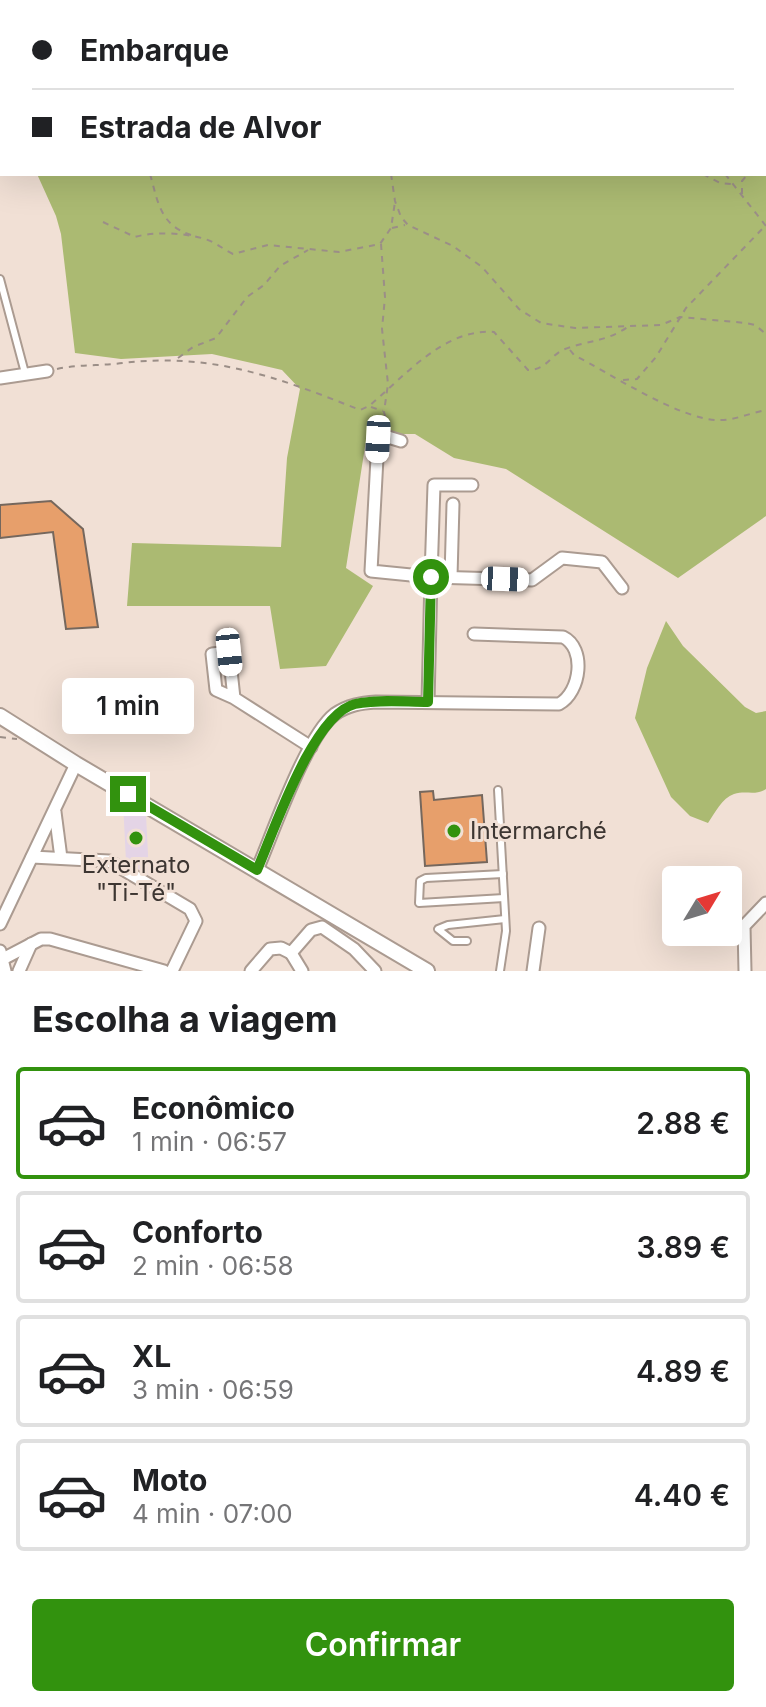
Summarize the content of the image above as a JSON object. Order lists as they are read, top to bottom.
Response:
{
  "places": ["Intermarché", "Externato \"Ti-Té\""],
  "north": "top right",
  "page": {
    "banner": ["Embarque", "Estrada de Alvor"],
    "bubble": "1 min",
    "heading": "Escolha a viagem",
    "list": [
      {
        "name": "Econômico",
        "note": "1 min · 06:57",
        "value": "2.88 €"
      },
      {
        "name": "Conforto",
        "note": "2 min · 06:58",
        "value": "3.89 €"
      },
      {
        "name": "XL",
        "note": "3 min · 06:59",
        "value": "4.89 €"
      },
      {
        "name": "Moto",
        "note": "4 min · 07:00",
        "value": "4.40 €"
      }
    ],
    "buttons": "Confirmar"
  }
}
